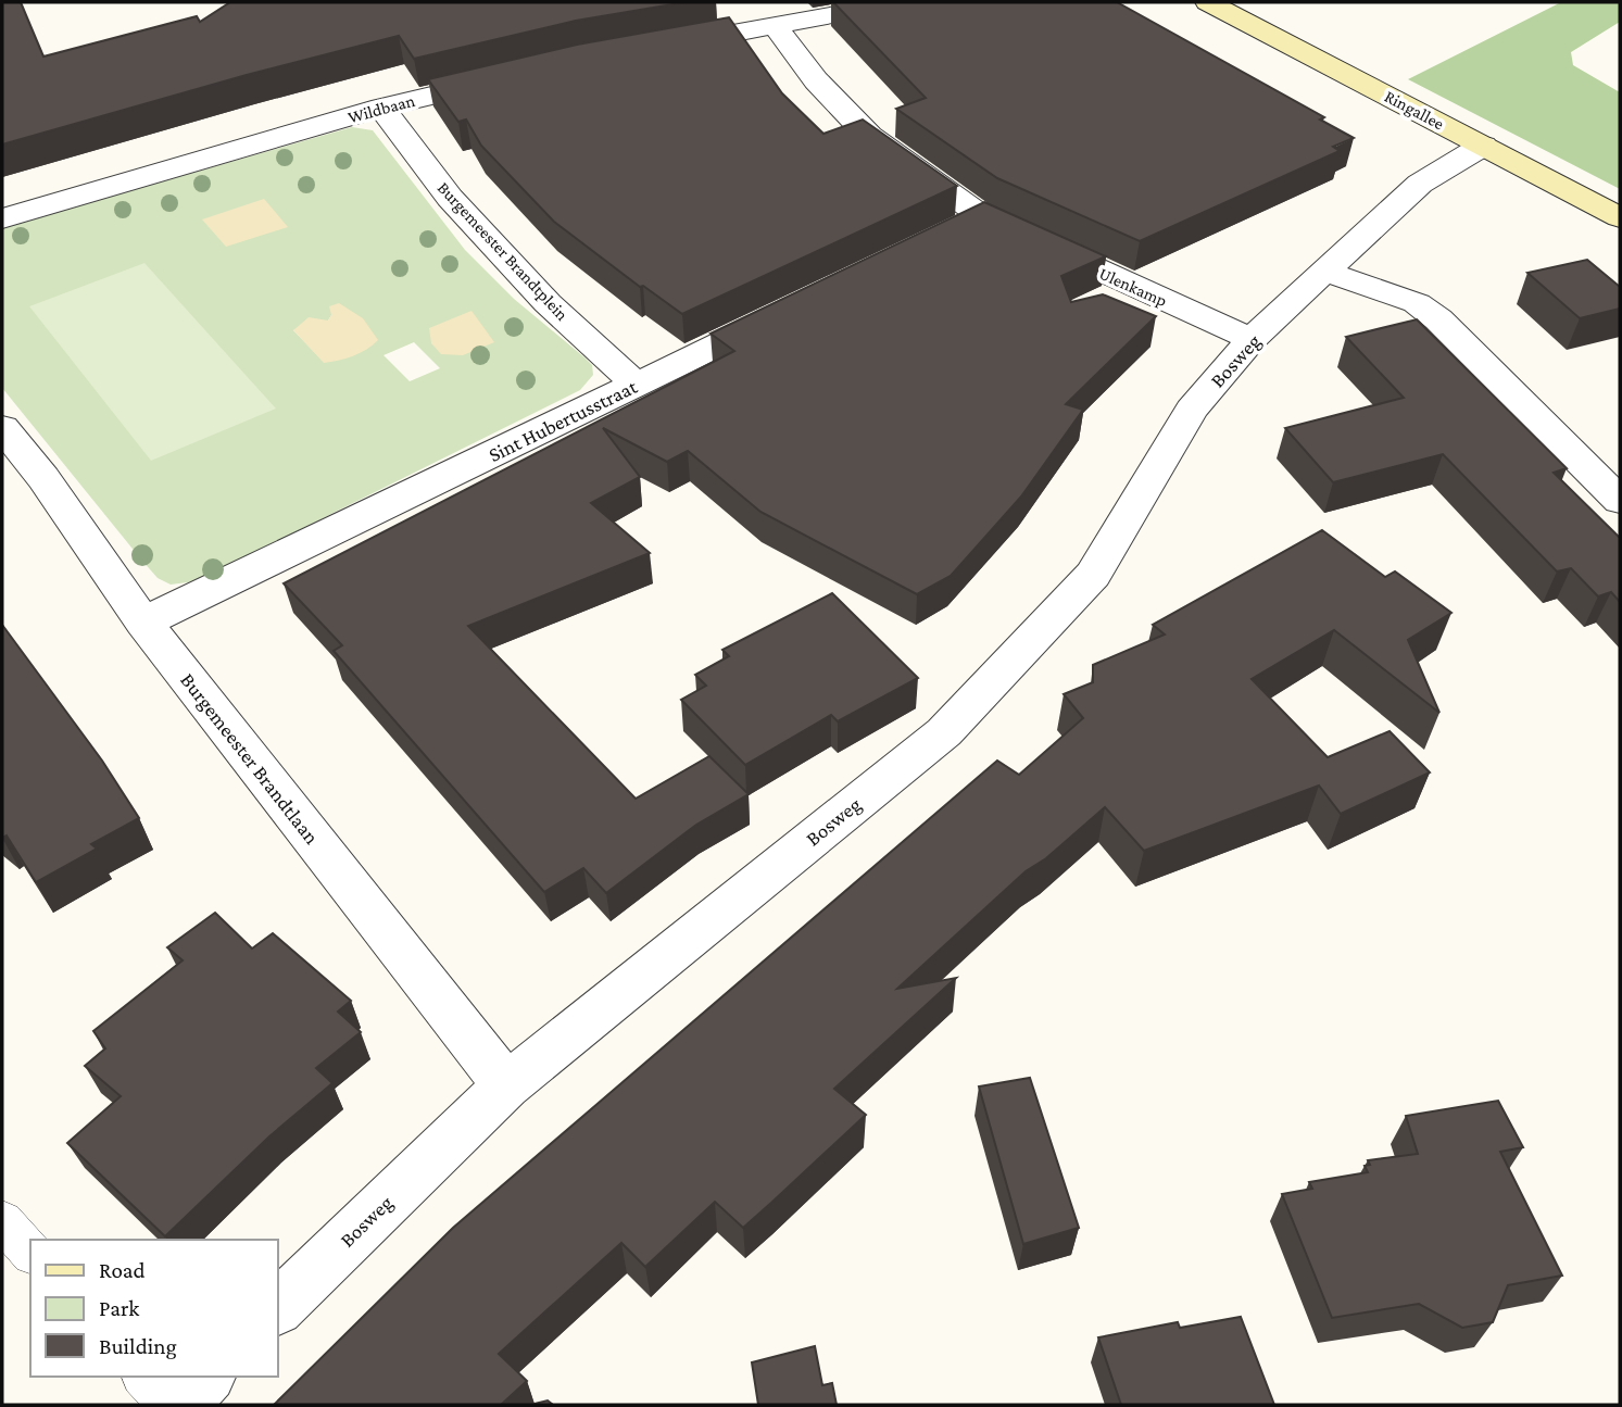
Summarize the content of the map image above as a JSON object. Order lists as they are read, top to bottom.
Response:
{
  "streets": {
    "main road": ["Ringallee"],
    "street": [
      "Wildbaan",
      "Burgemeester Brandtplein",
      "Ulenkamp",
      "Bosweg",
      "Sint Hubertusstraat",
      "Burgemeester Brandtlaan"
    ]
  },
  "crossings": [
    ["Wildbaan", "Burgemeester Brandtplein"],
    ["Ringallee", "Bosweg"],
    ["Burgemeester Brandtplein", "Sint Hubertusstraat"],
    ["Ulenkamp", "Bosweg"],
    ["Bosweg", "Burgemeester Brandtlaan"],
    ["Sint Hubertusstraat", "Burgemeester Brandtlaan"]
  ],
  "legend": ["Road", "Park", "Building"]
}
